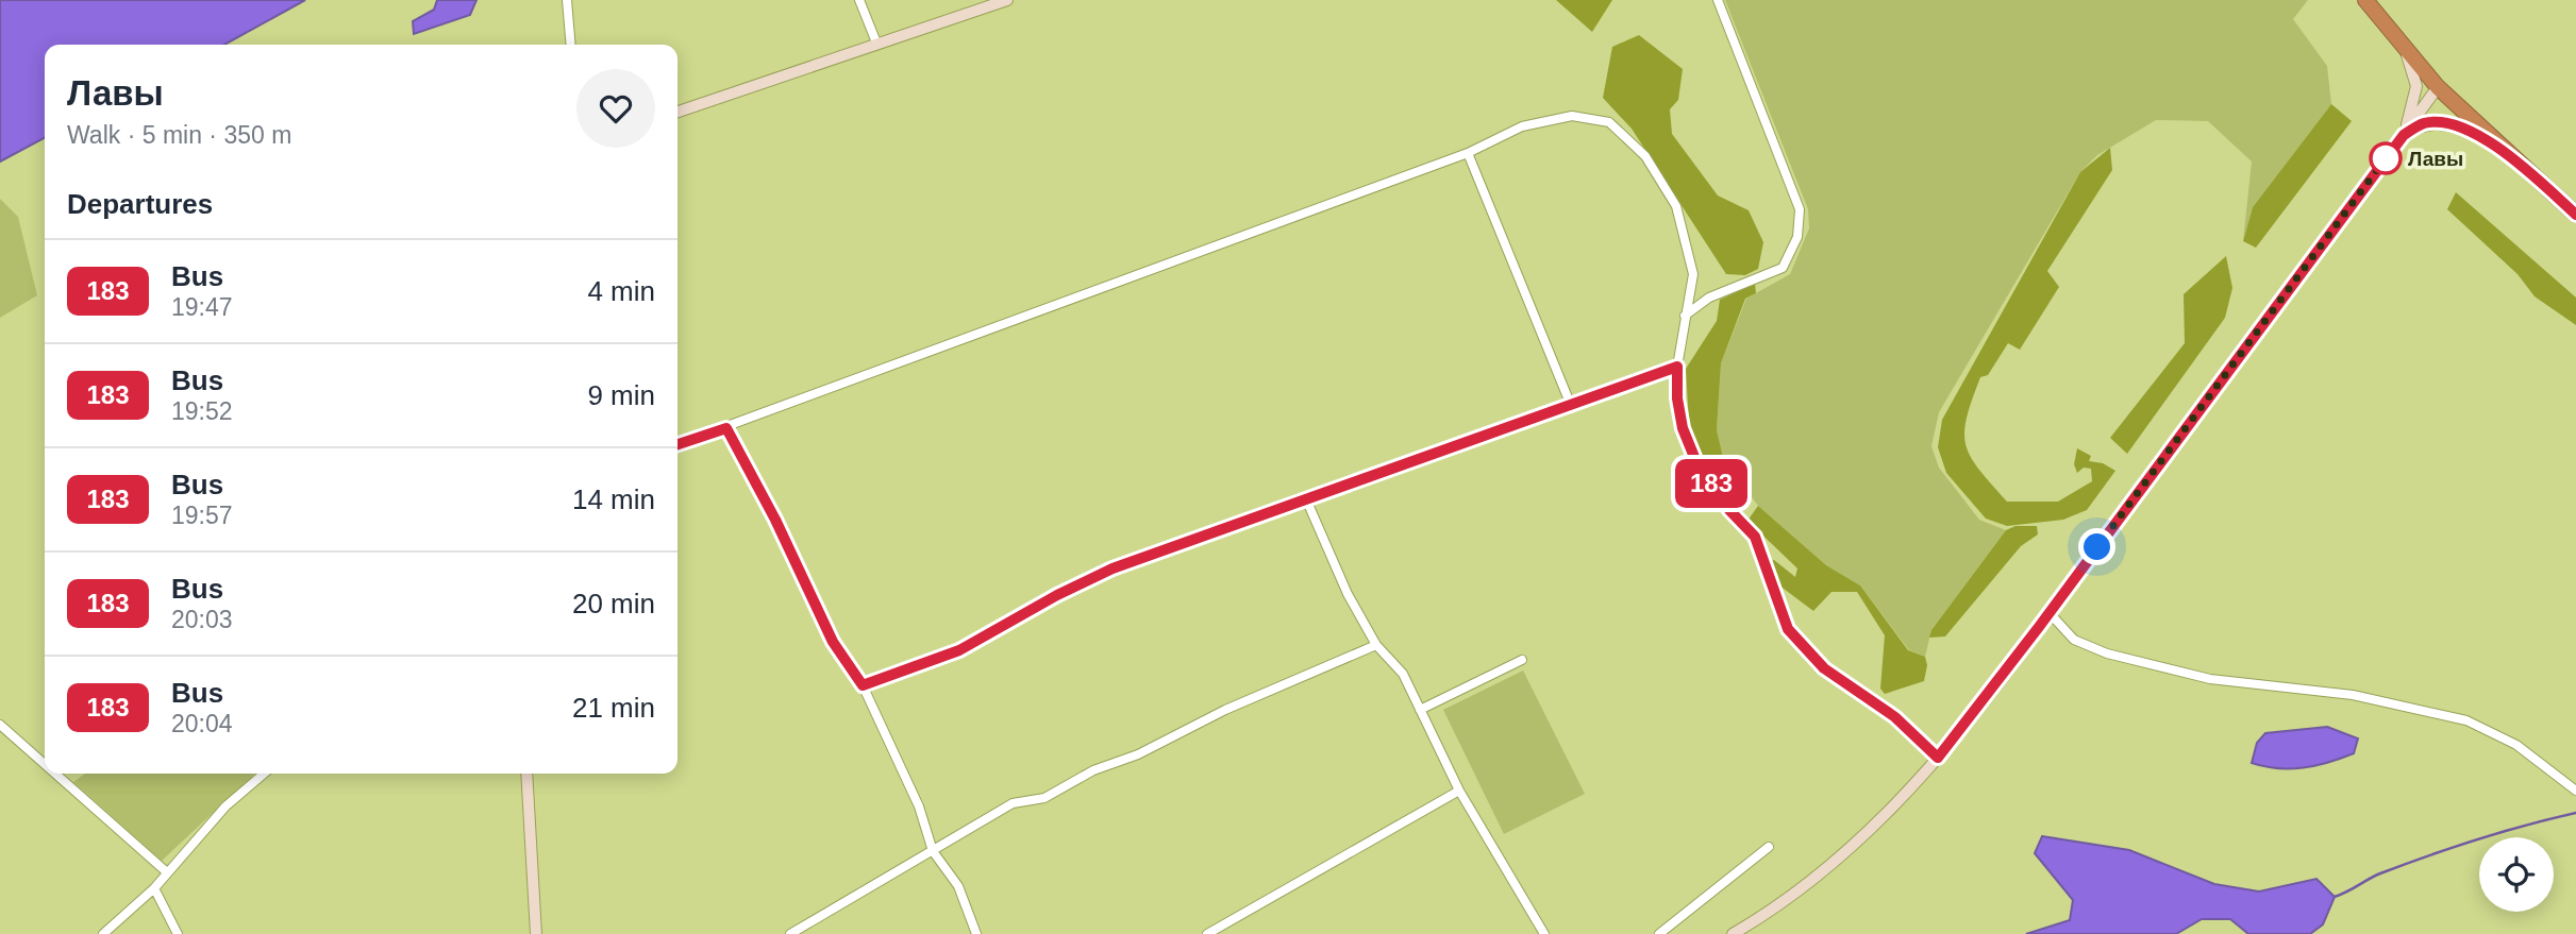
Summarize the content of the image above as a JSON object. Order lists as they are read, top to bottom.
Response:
{
  "places": ["Лавы"],
  "lines": ["bus line 183"],
  "page": {
    "on_map": "183",
    "heading": [
      ["Лавы", "Walk · 5 min · 350 m"],
      "Departures"
    ],
    "list": [
      {
        "mark": "183",
        "name": "Bus",
        "note": "19:47",
        "value": "4 min"
      },
      {
        "mark": "183",
        "name": "Bus",
        "note": "19:52",
        "value": "9 min"
      },
      {
        "mark": "183",
        "name": "Bus",
        "note": "19:57",
        "value": "14 min"
      },
      {
        "mark": "183",
        "name": "Bus",
        "note": "20:03",
        "value": "20 min"
      },
      {
        "mark": "183",
        "name": "Bus",
        "note": "20:04",
        "value": "21 min"
      }
    ]
  }
}
